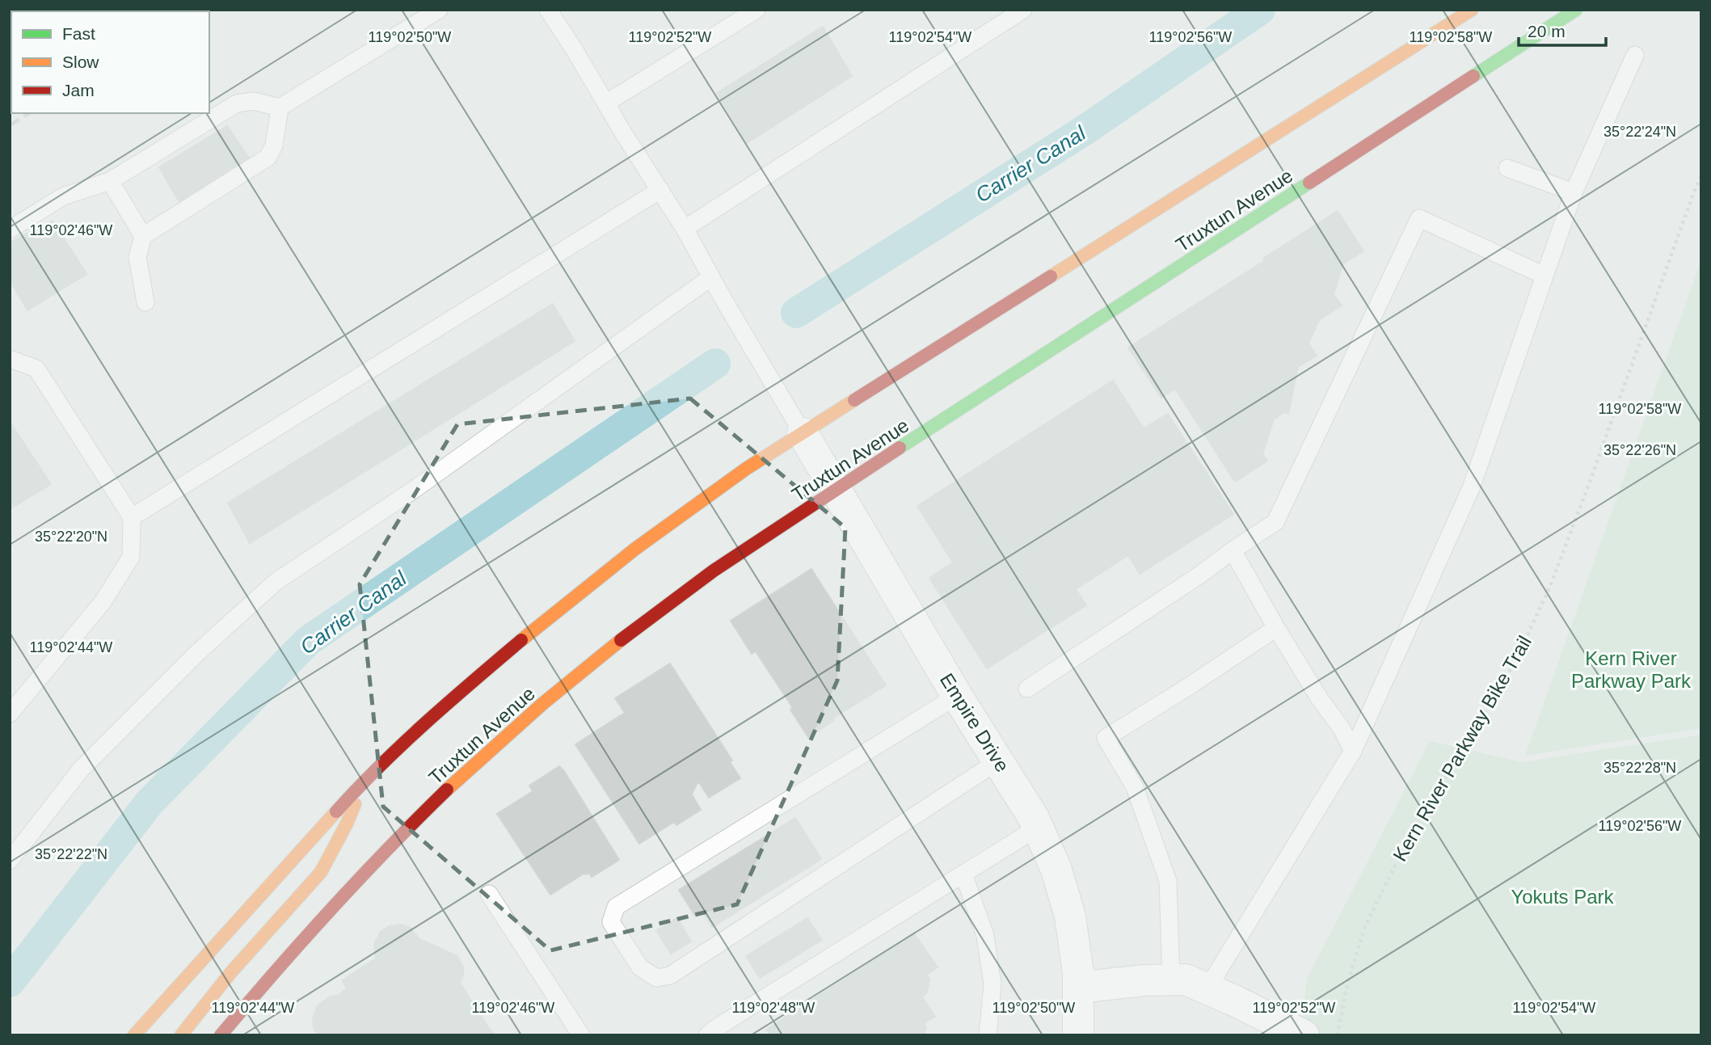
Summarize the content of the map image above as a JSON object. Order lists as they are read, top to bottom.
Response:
{
  "streets": {
    "main road": ["Truxtun Avenue"],
    "street": ["Empire Drive"],
    "path": ["Kern River Parkway Bike Trail"]
  },
  "crossings": [
    ["Truxtun Avenue", "Empire Drive"]
  ],
  "water": ["Carrier Canal"],
  "parks": ["Kern River Parkway Park", "Yokuts Park"],
  "legend": ["Fast", "Slow", "Jam"],
  "scale_bar": "20 m",
  "coordinates": [
    "119°02'58\"W",
    "119°02'50\"W",
    "119°02'52\"W",
    "119°02'54\"W",
    "119°02'56\"W",
    "35°22'24\"N",
    "119°02'46\"W",
    "35°22'26\"N",
    "35°22'20\"N",
    "119°02'44\"W",
    "35°22'28\"N",
    "35°22'22\"N",
    "119°02'48\"W"
  ]
}
